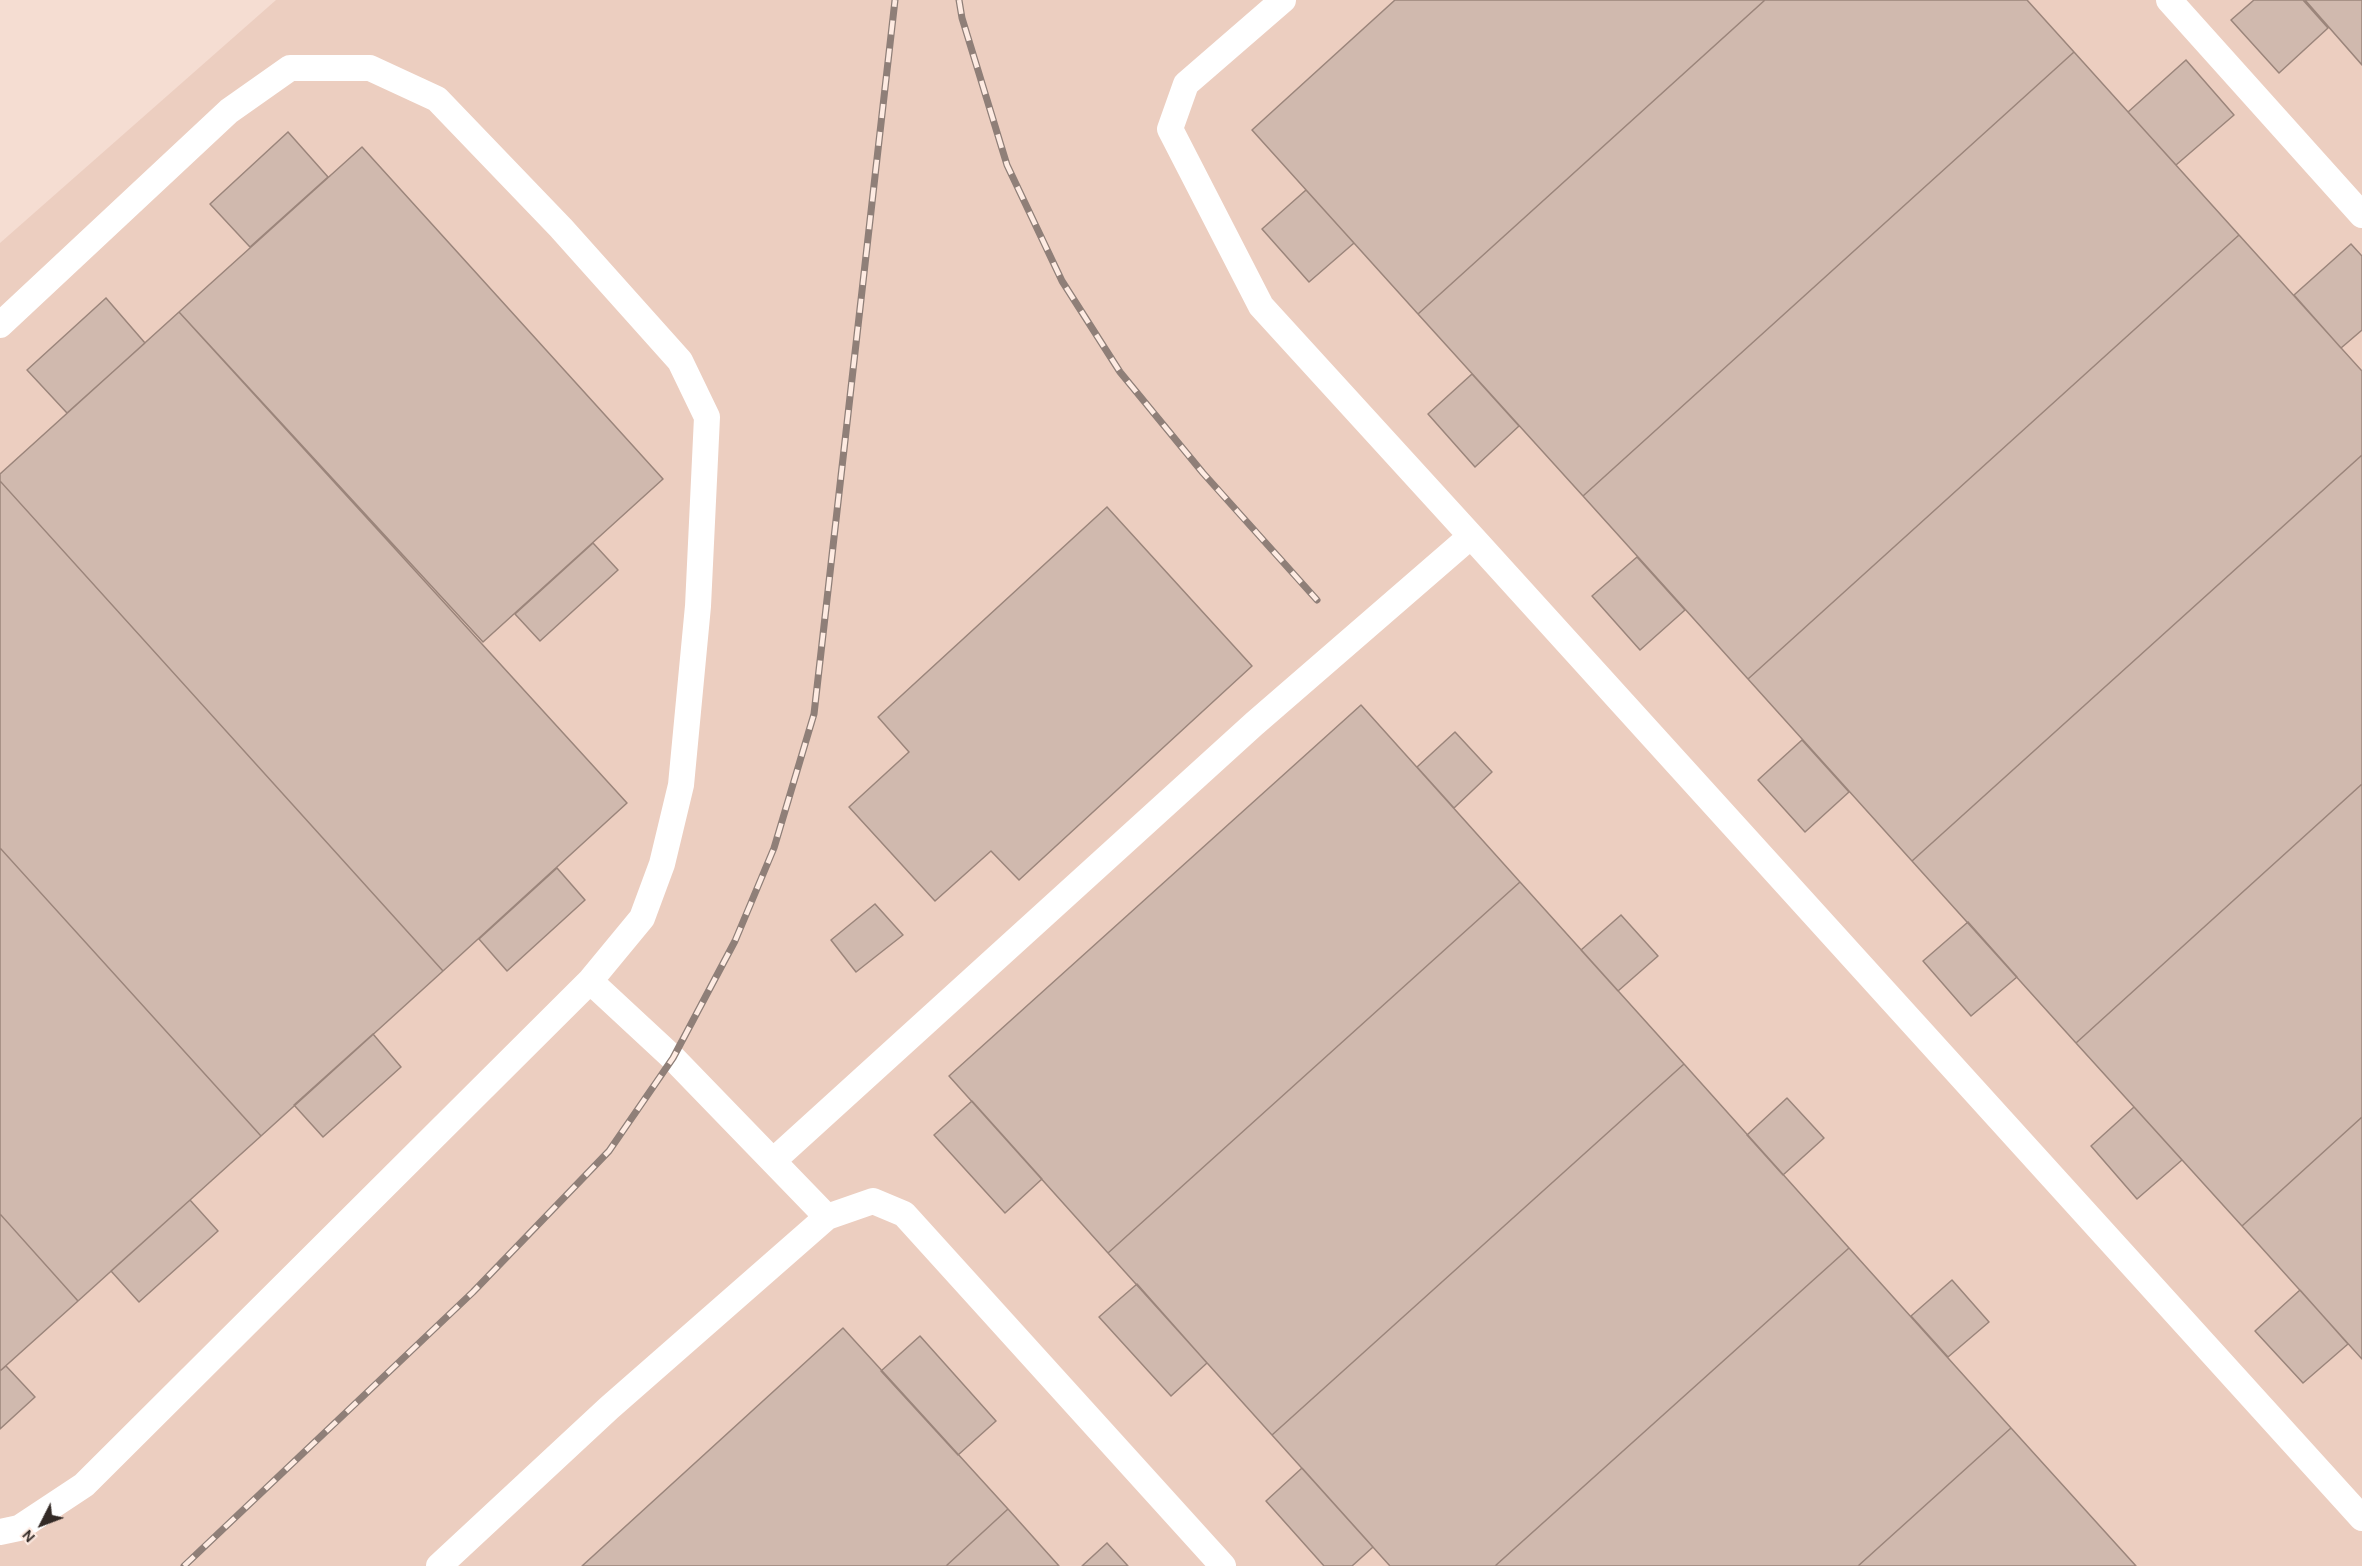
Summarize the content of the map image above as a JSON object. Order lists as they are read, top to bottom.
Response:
{
  "north": "bottom left"
}
